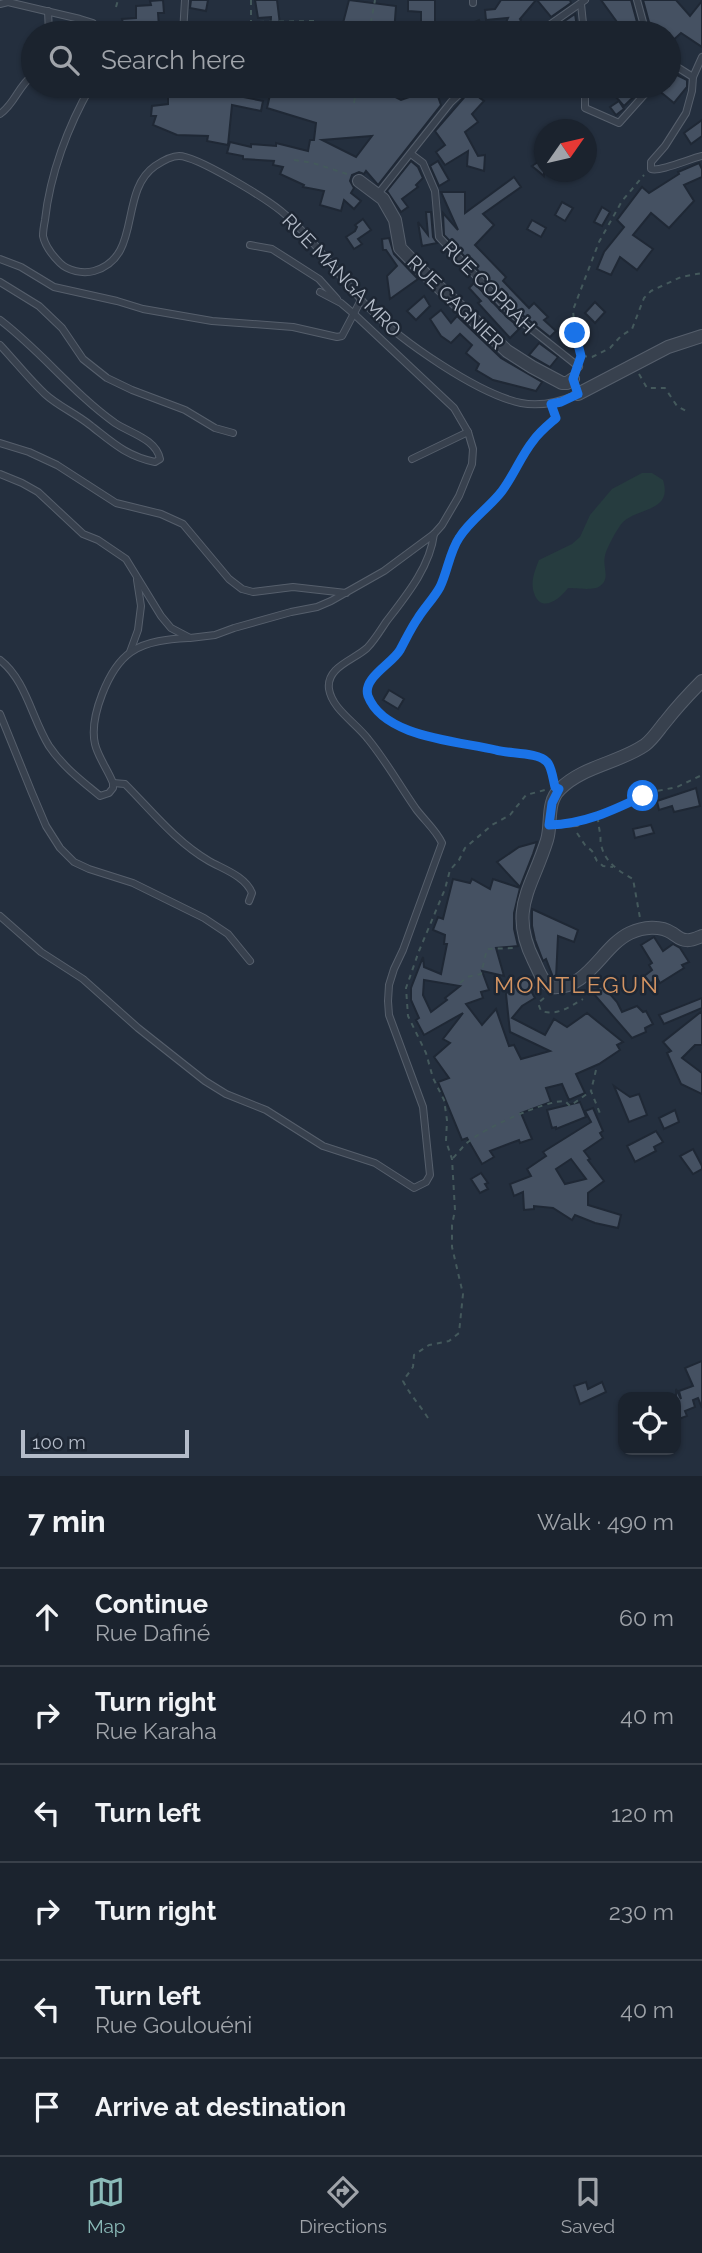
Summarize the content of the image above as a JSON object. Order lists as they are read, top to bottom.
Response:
{
  "streets": {
    "street": ["RUE MANGA MRO", "RUE CAGNIER"],
    "lane": ["RUE COPRAH"]
  },
  "crossings": [
    ["RUE COPRAH", "RUE CAGNIER"]
  ],
  "districts": ["MONTLEGUN"],
  "scale_bar": "100 m",
  "north": "top right",
  "page": {
    "search": "Search here",
    "scale": "100 m",
    "heading": ["7 min", "Walk · 490 m"],
    "list": [
      ["Continue", "Rue Dafiné", "60 m"],
      ["Turn right", "Rue Karaha", "40 m"],
      ["Turn left", "120 m"],
      ["Turn right", "230 m"],
      ["Turn left", "Rue Goulouéni", "40 m"],
      "Arrive at destination"
    ],
    "nav": ["Map", "Directions", "Saved"]
  }
}
